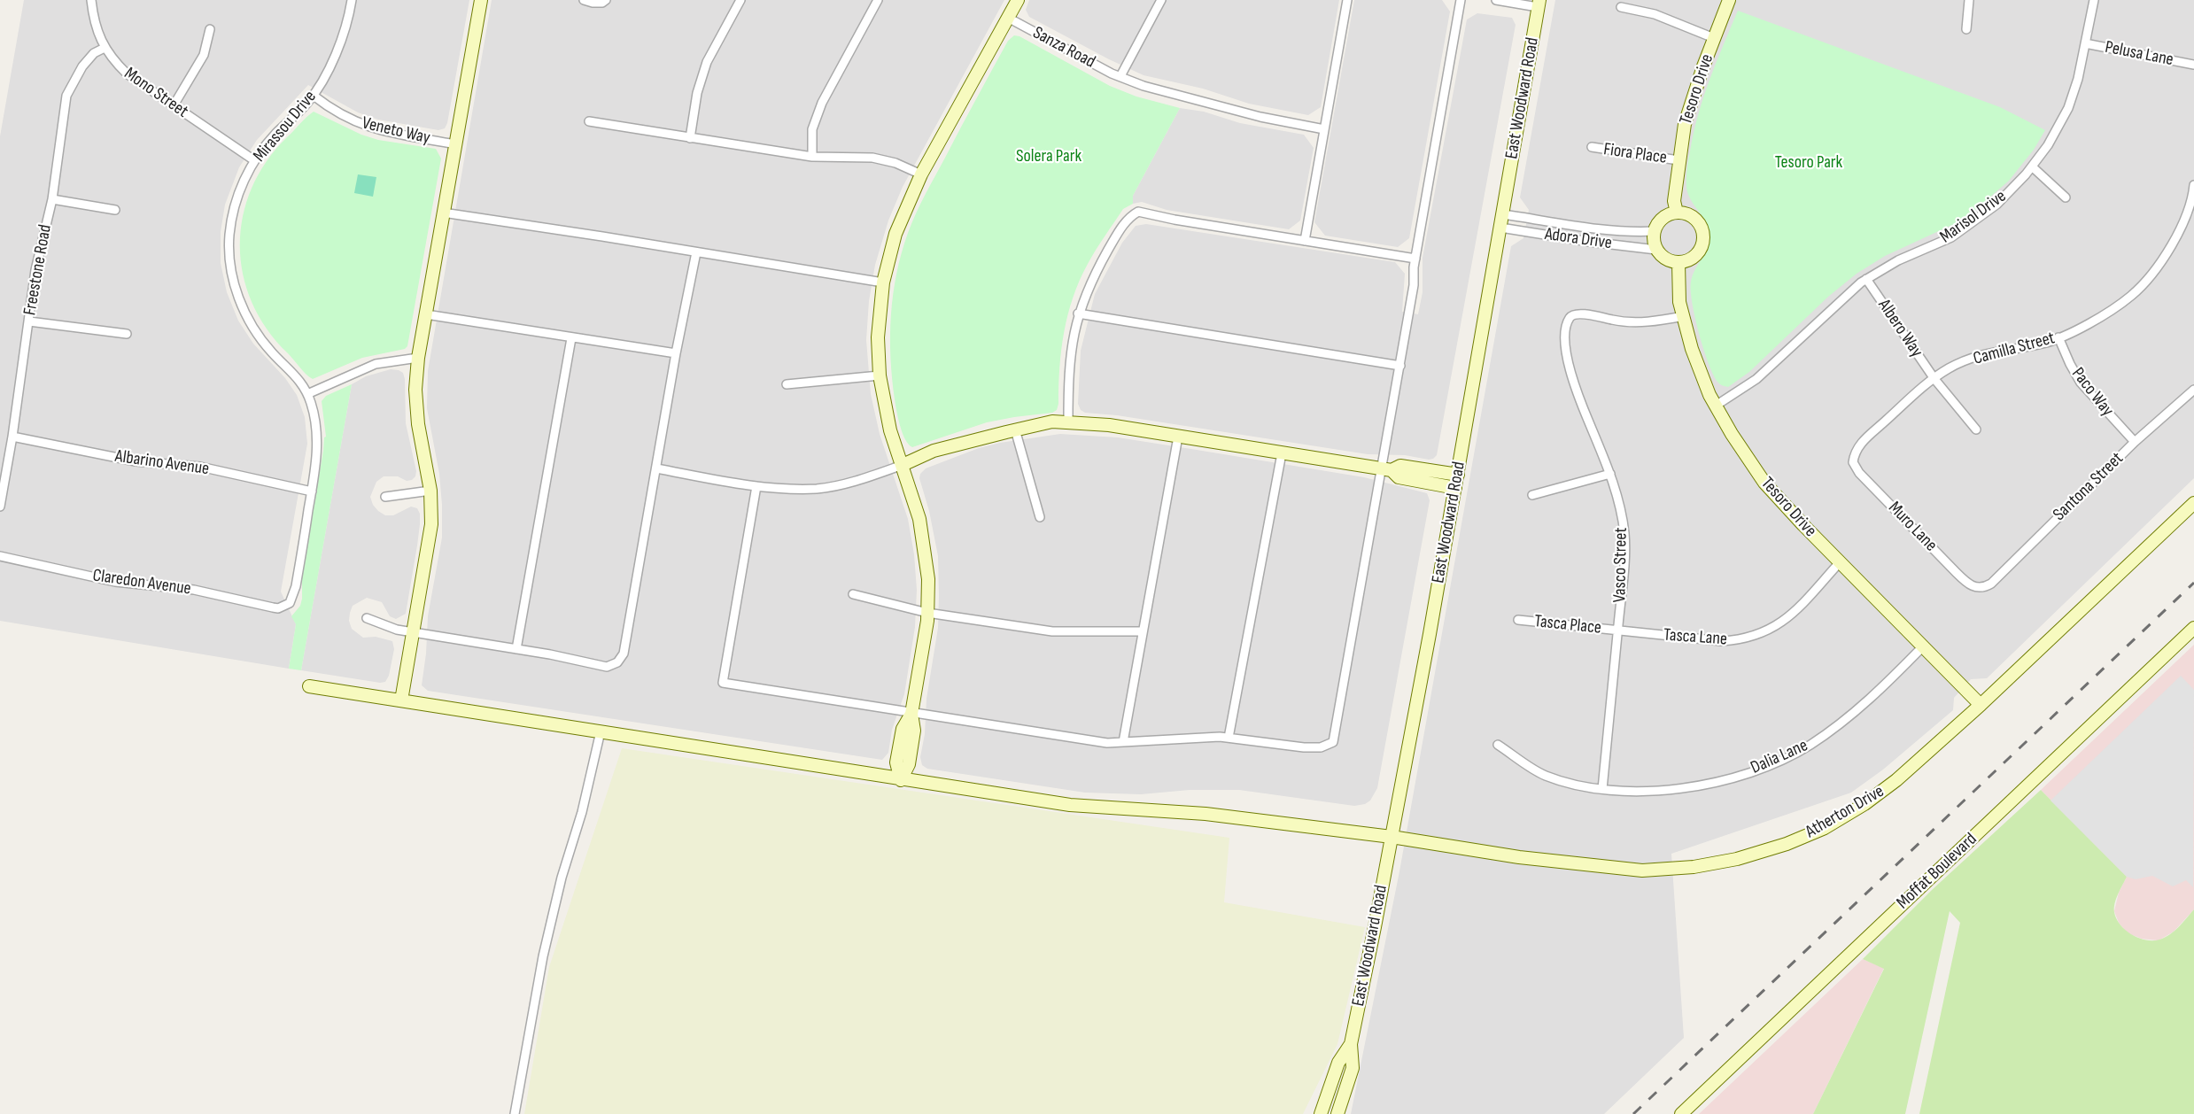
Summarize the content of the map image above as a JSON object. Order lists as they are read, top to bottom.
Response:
{
  "streets": {
    "street": [
      "Sanza Road",
      "Pelusa Lane",
      "Tesoro Drive",
      "Mono Street",
      "East Woodward Road",
      "Mirassou Drive",
      "Veneto Way",
      "Fiora Place",
      "Marisol Drive",
      "Adora Drive",
      "Freestone Road",
      "Albero Way",
      "Camilla Street",
      "Paco Way",
      "Albarino Avenue",
      "Santona Street",
      "Muro Lane",
      "Vasco Street",
      "Claredon Avenue",
      "Tasca Place",
      "Tasca Lane",
      "Dalia Lane",
      "Atherton Drive",
      "Moffat Boulevard"
    ]
  },
  "crossings": [
    ["Pelusa Lane", "Marisol Drive"],
    ["Tesoro Drive", "Fiora Place"],
    ["Tesoro Drive", "Marisol Drive"],
    ["Tesoro Drive", "Adora Drive"],
    ["Tesoro Drive", "Vasco Street"],
    ["Tesoro Drive", "Tasca Lane"],
    ["Tesoro Drive", "Dalia Lane"],
    ["Tesoro Drive", "Atherton Drive"],
    ["Mono Street", "Mirassou Drive"],
    ["Mono Street", "Freestone Road"],
    ["East Woodward Road", "Adora Drive"],
    ["East Woodward Road", "Atherton Drive"],
    ["Mirassou Drive", "Veneto Way"],
    ["Mirassou Drive", "Albarino Avenue"],
    ["Mirassou Drive", "Claredon Avenue"],
    ["Marisol Drive", "Albero Way"],
    ["Freestone Road", "Albarino Avenue"],
    ["Albero Way", "Camilla Street"],
    ["Camilla Street", "Paco Way"],
    ["Camilla Street", "Muro Lane"],
    ["Paco Way", "Santona Street"],
    ["Santona Street", "Muro Lane"],
    ["Vasco Street", "Tasca Place"],
    ["Vasco Street", "Tasca Lane"],
    ["Vasco Street", "Dalia Lane"],
    ["Tasca Place", "Tasca Lane"]
  ],
  "parks": ["Solera Park", "Tesoro Park"]
}
